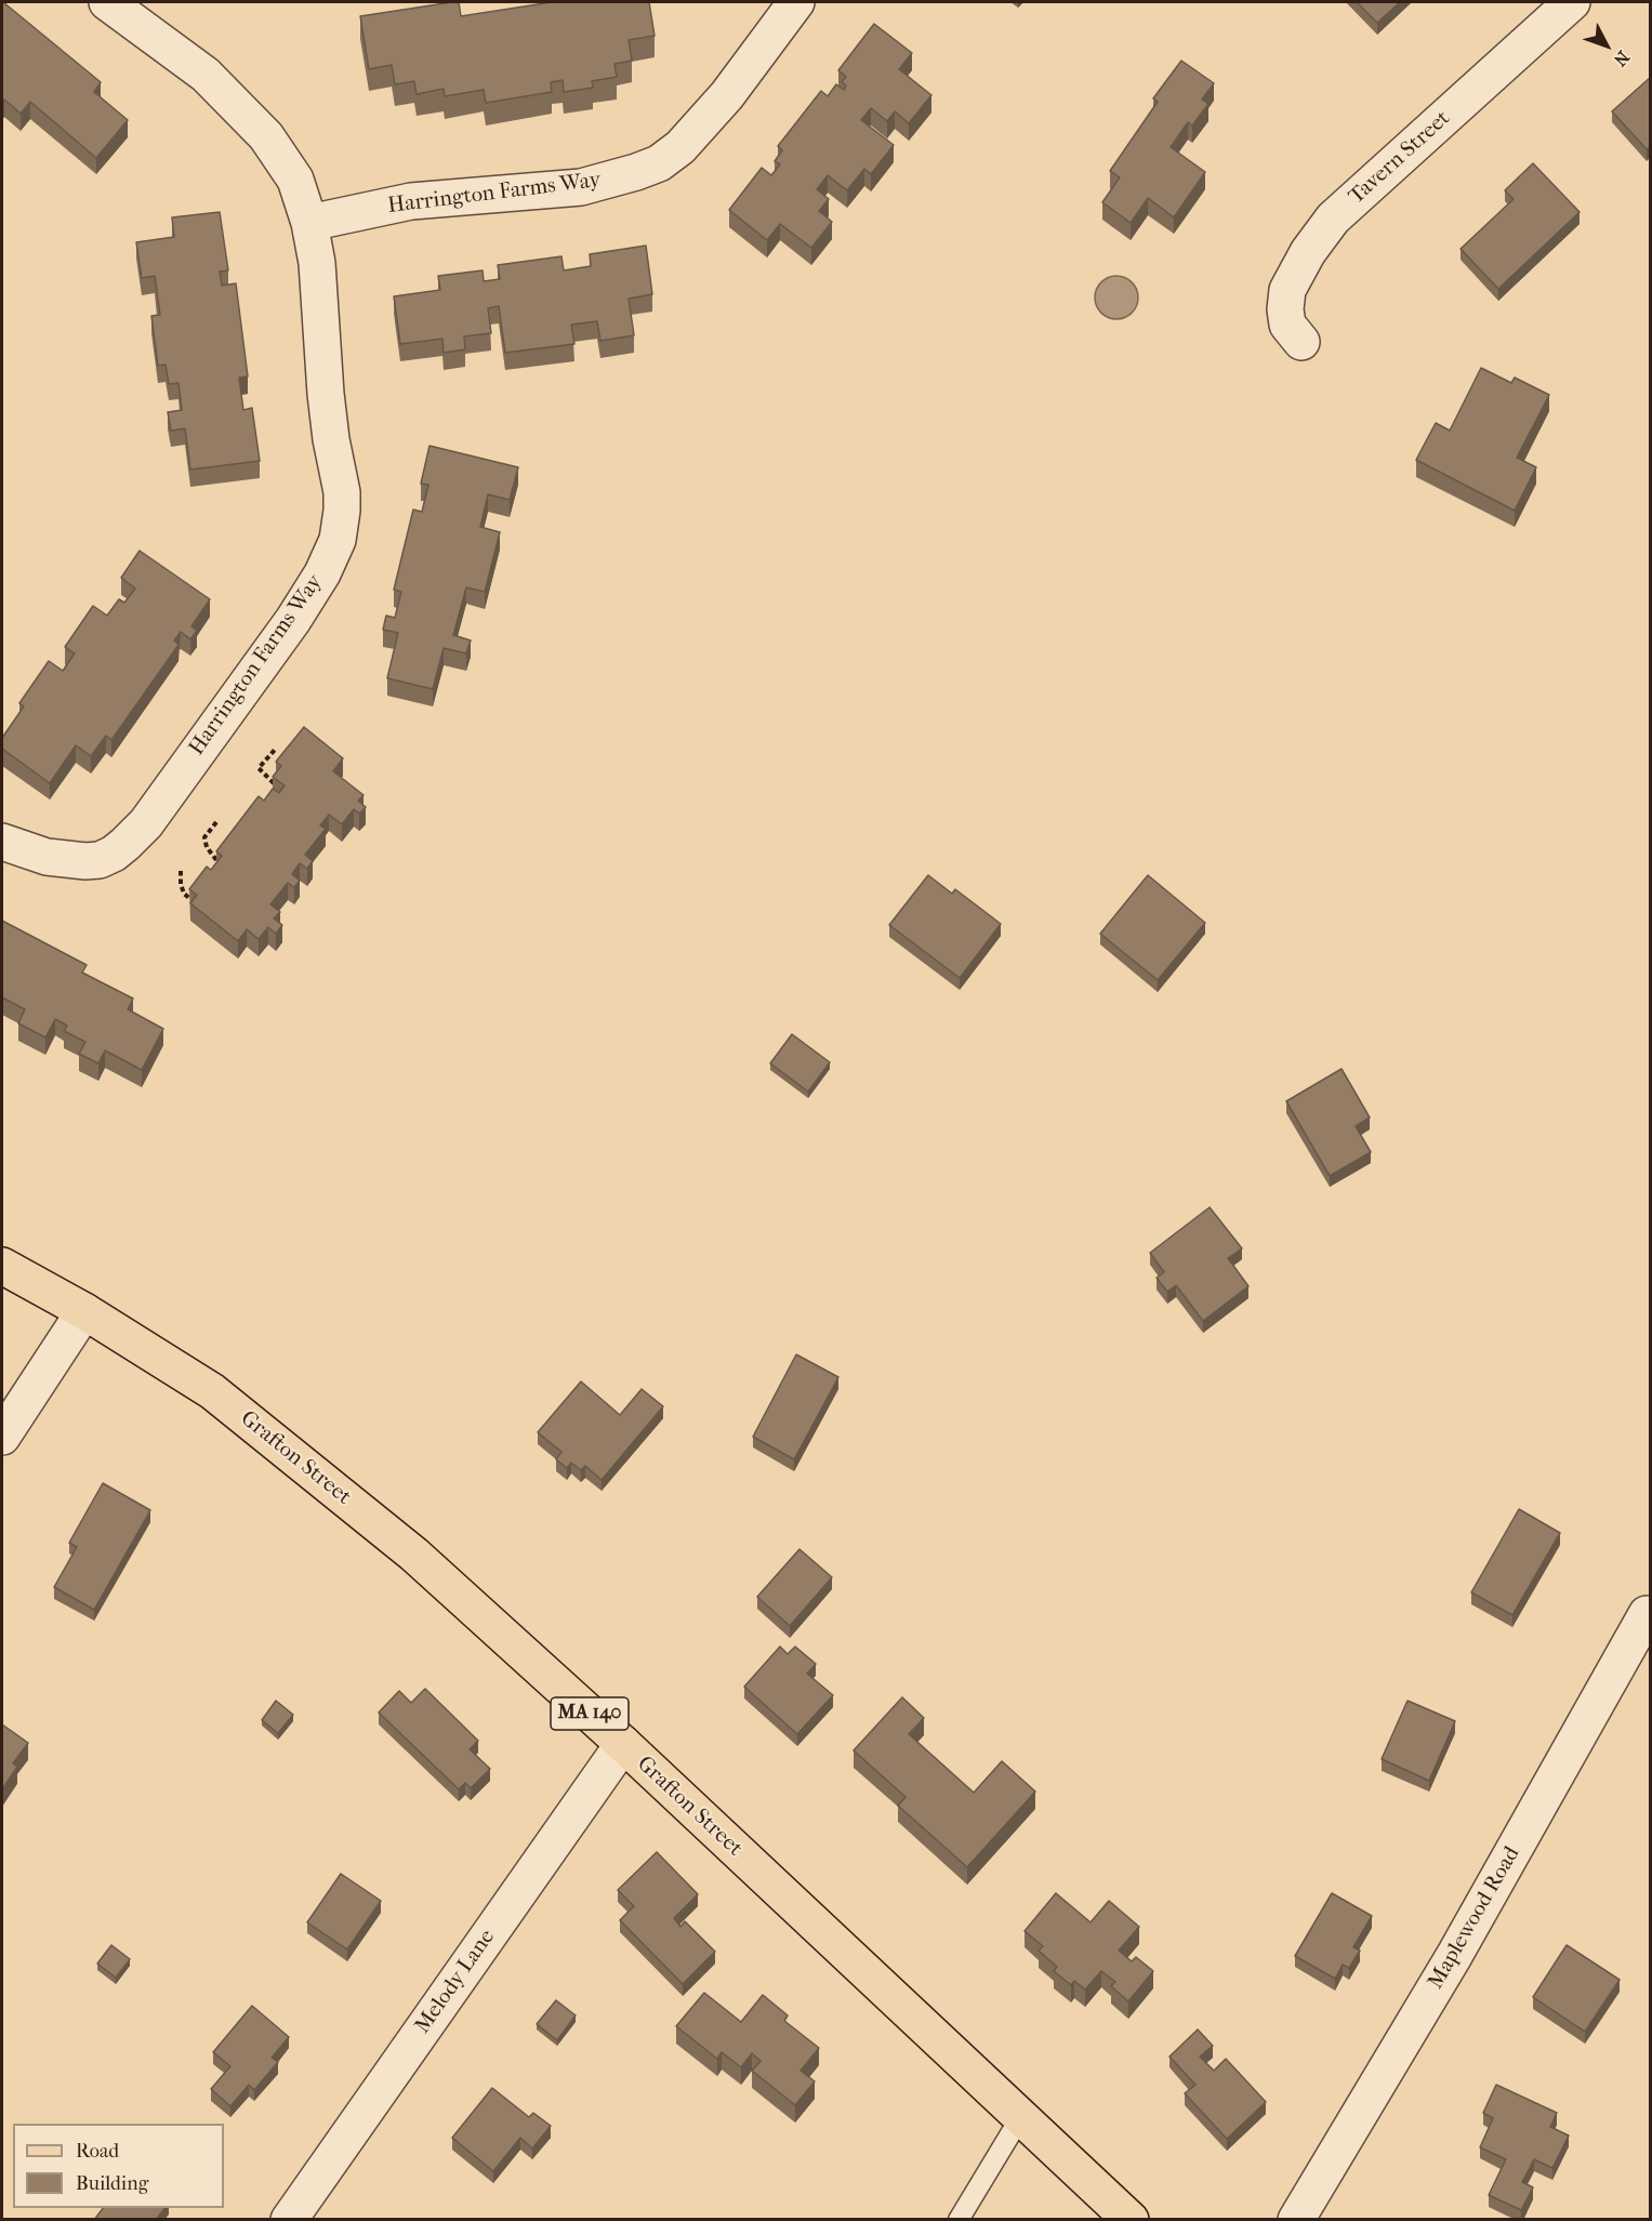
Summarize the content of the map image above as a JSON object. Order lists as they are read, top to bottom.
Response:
{
  "streets": {
    "main road": ["Grafton Street", "MA 140"],
    "street": [
      "Tavern Street",
      "Harrington Farms Way",
      "Maplewood Road",
      "Melody Lane"
    ]
  },
  "crossings": [
    ["Grafton Street", "Melody Lane"]
  ],
  "legend": ["Road", "Building"],
  "north": "bottom right"
}
